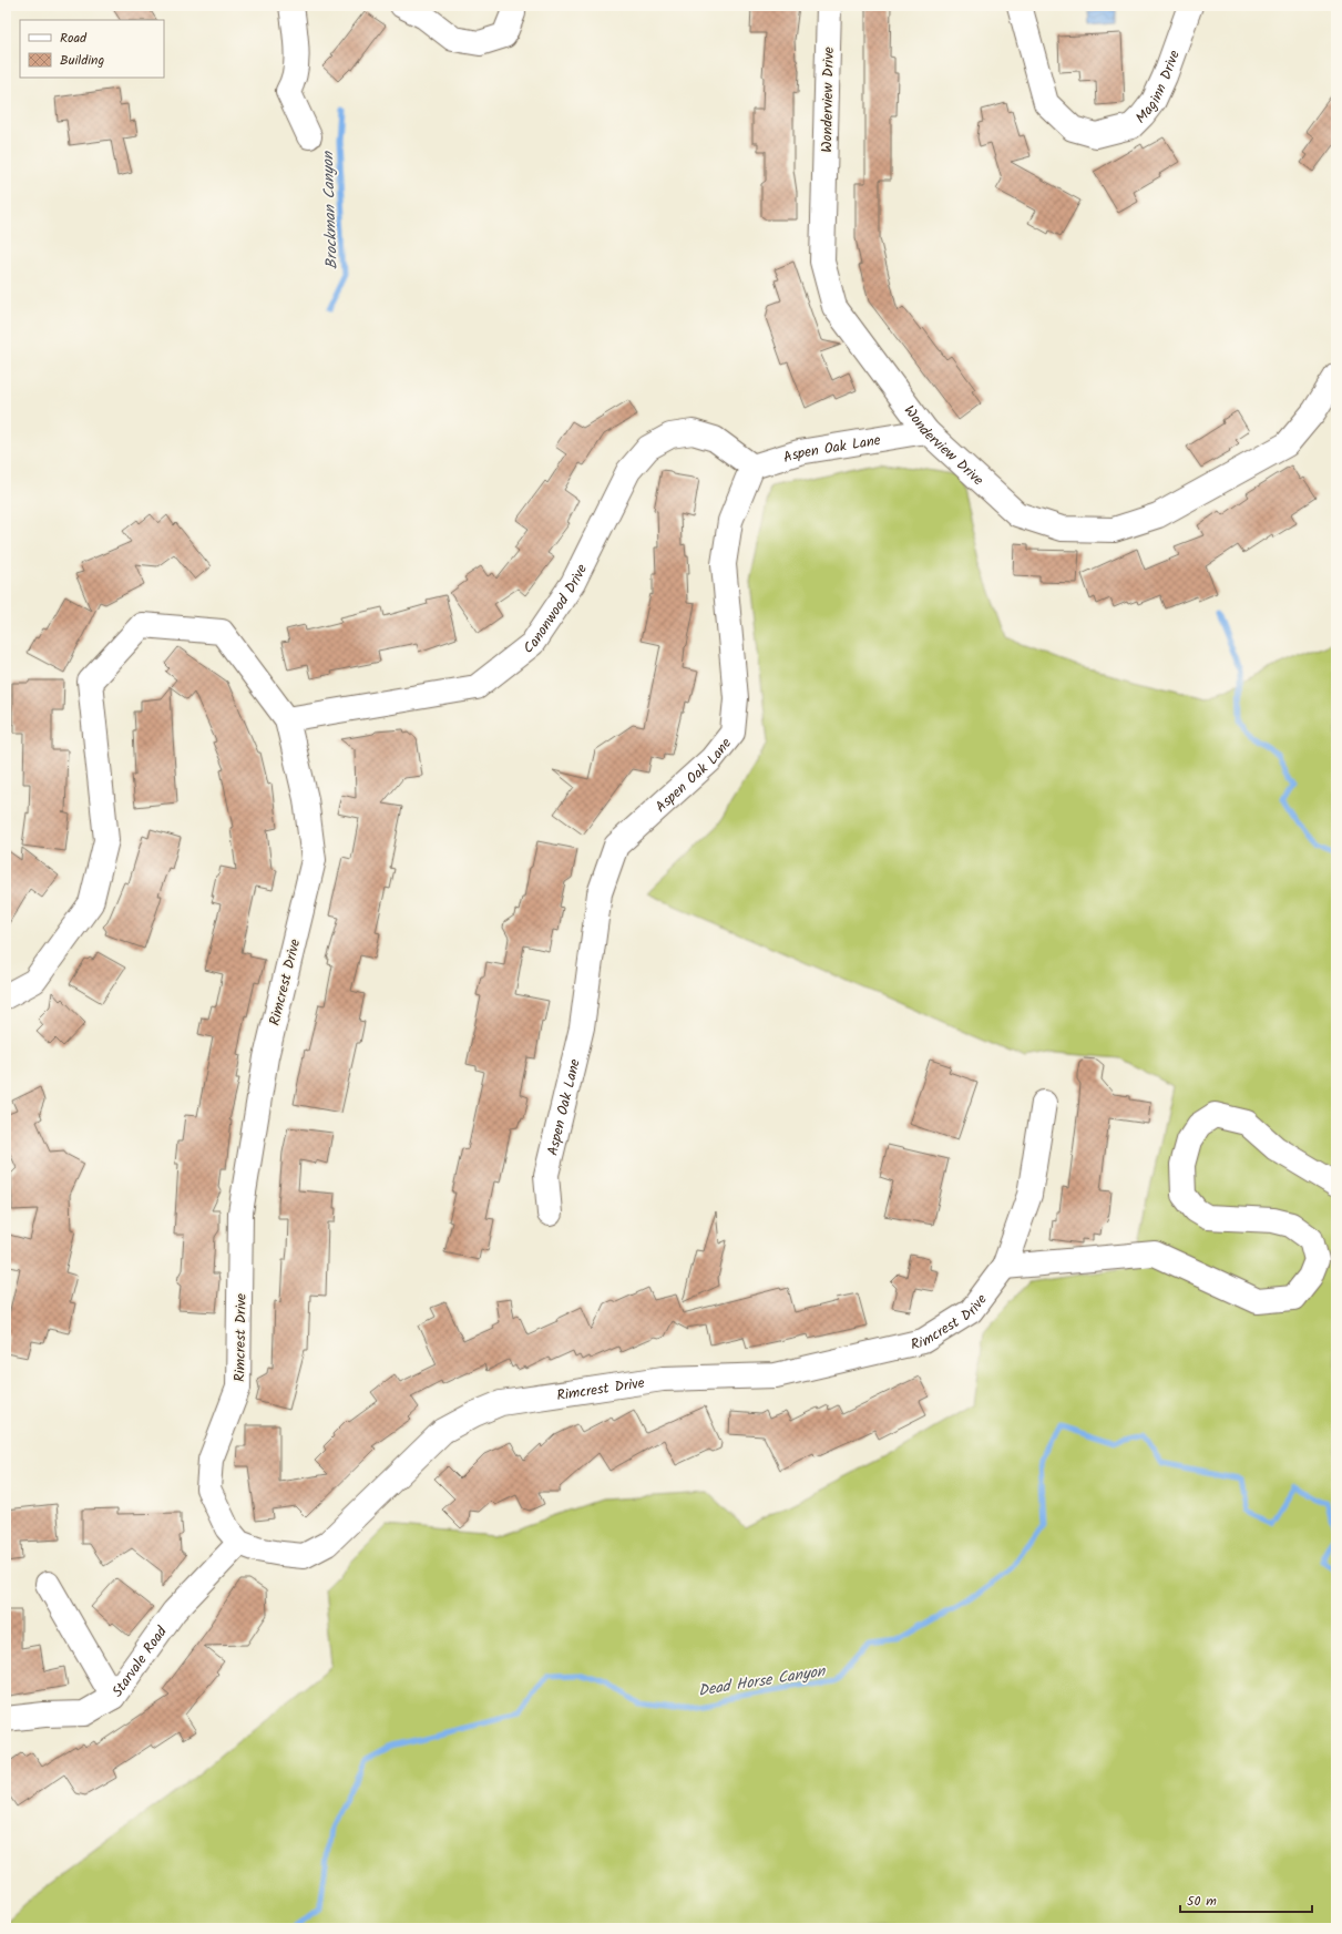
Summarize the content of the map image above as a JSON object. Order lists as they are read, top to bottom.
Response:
{
  "streets": {
    "street": [
      "Maginn Drive",
      "Wonderview Drive",
      "Aspen Oak Lane",
      "Canonwood Drive",
      "Rimcrest Drive",
      "Starvale Road"
    ]
  },
  "crossings": [
    ["Wonderview Drive", "Aspen Oak Lane"],
    ["Aspen Oak Lane", "Canonwood Drive"],
    ["Canonwood Drive", "Rimcrest Drive"],
    ["Rimcrest Drive", "Starvale Road"]
  ],
  "water": ["Brockman Canyon", "Dead Horse Canyon"],
  "legend": ["Road", "Building"],
  "scale_bar": "50 m"
}
